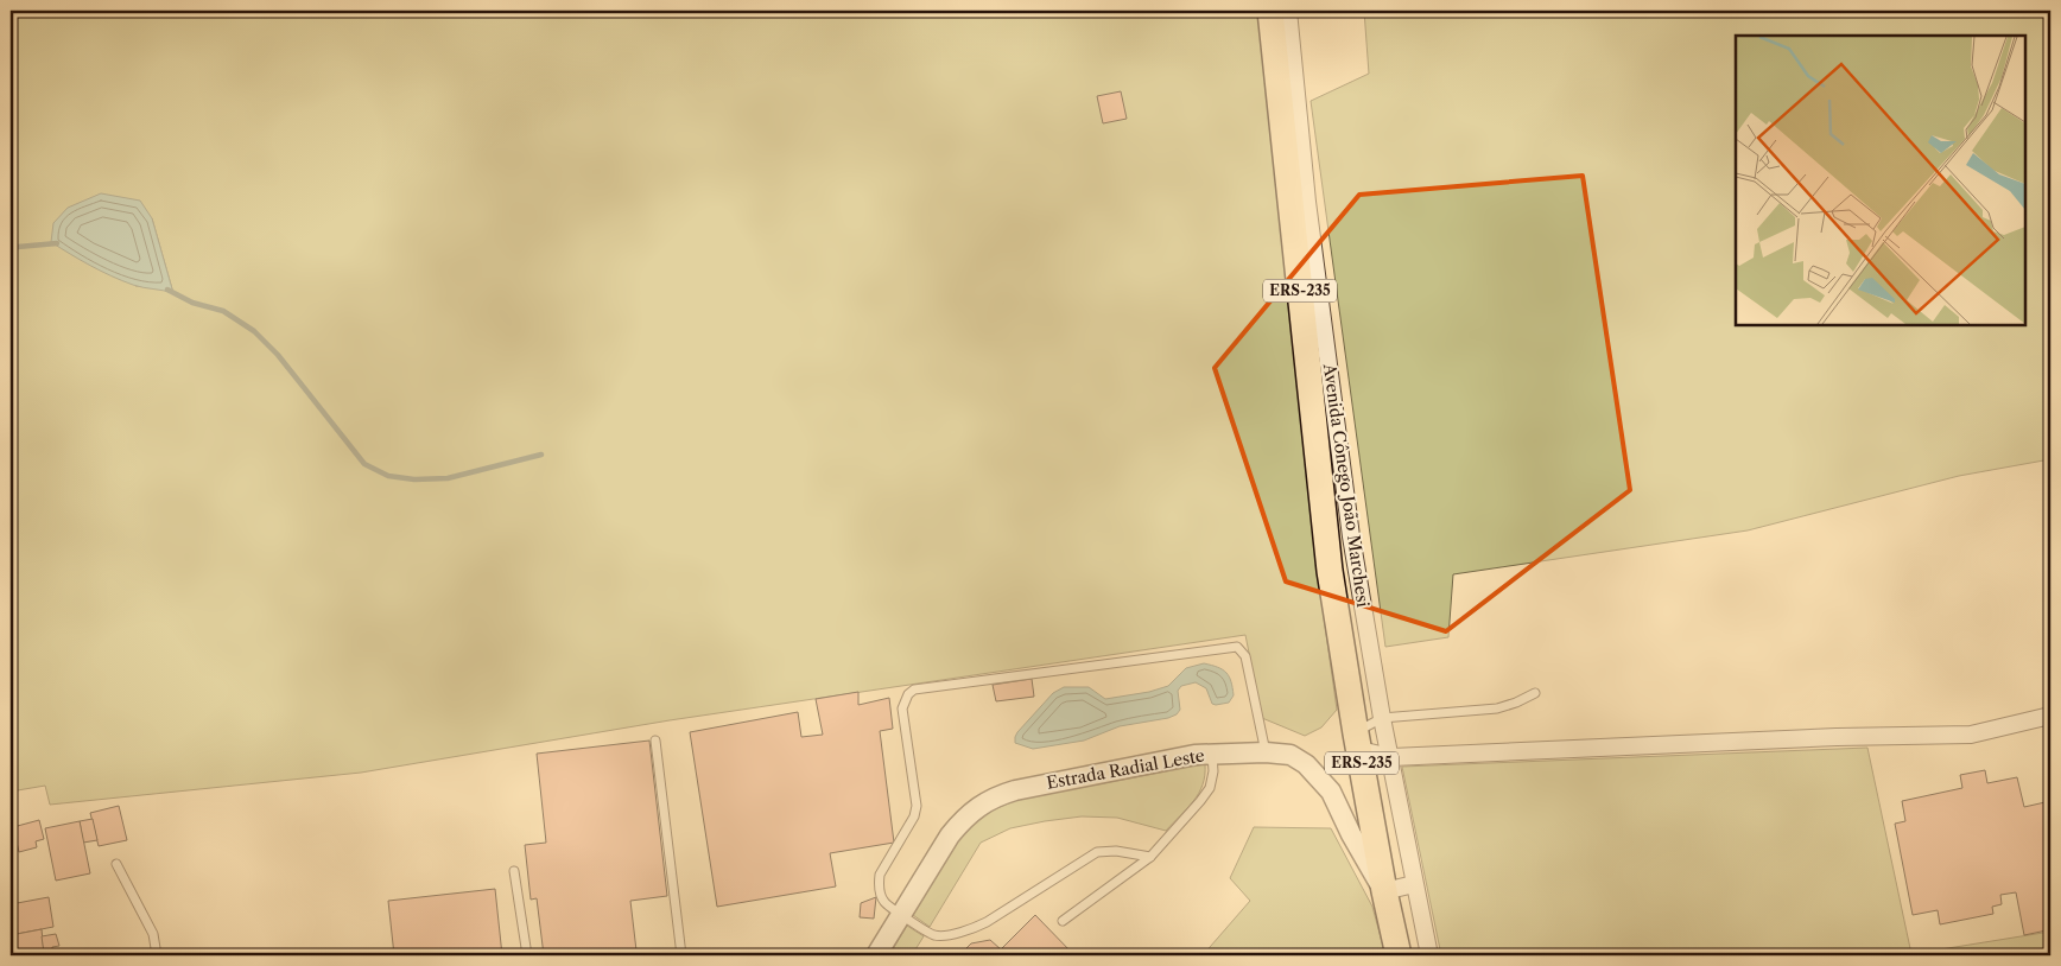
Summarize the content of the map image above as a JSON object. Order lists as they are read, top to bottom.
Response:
{
  "streets": {
    "main road": ["ERS-235"],
    "street": ["Avenida Cônego João Marchesi", "Estrada Radial Leste"]
  },
  "crossings": [
    ["ERS-235", "Estrada Radial Leste"]
  ]
}
